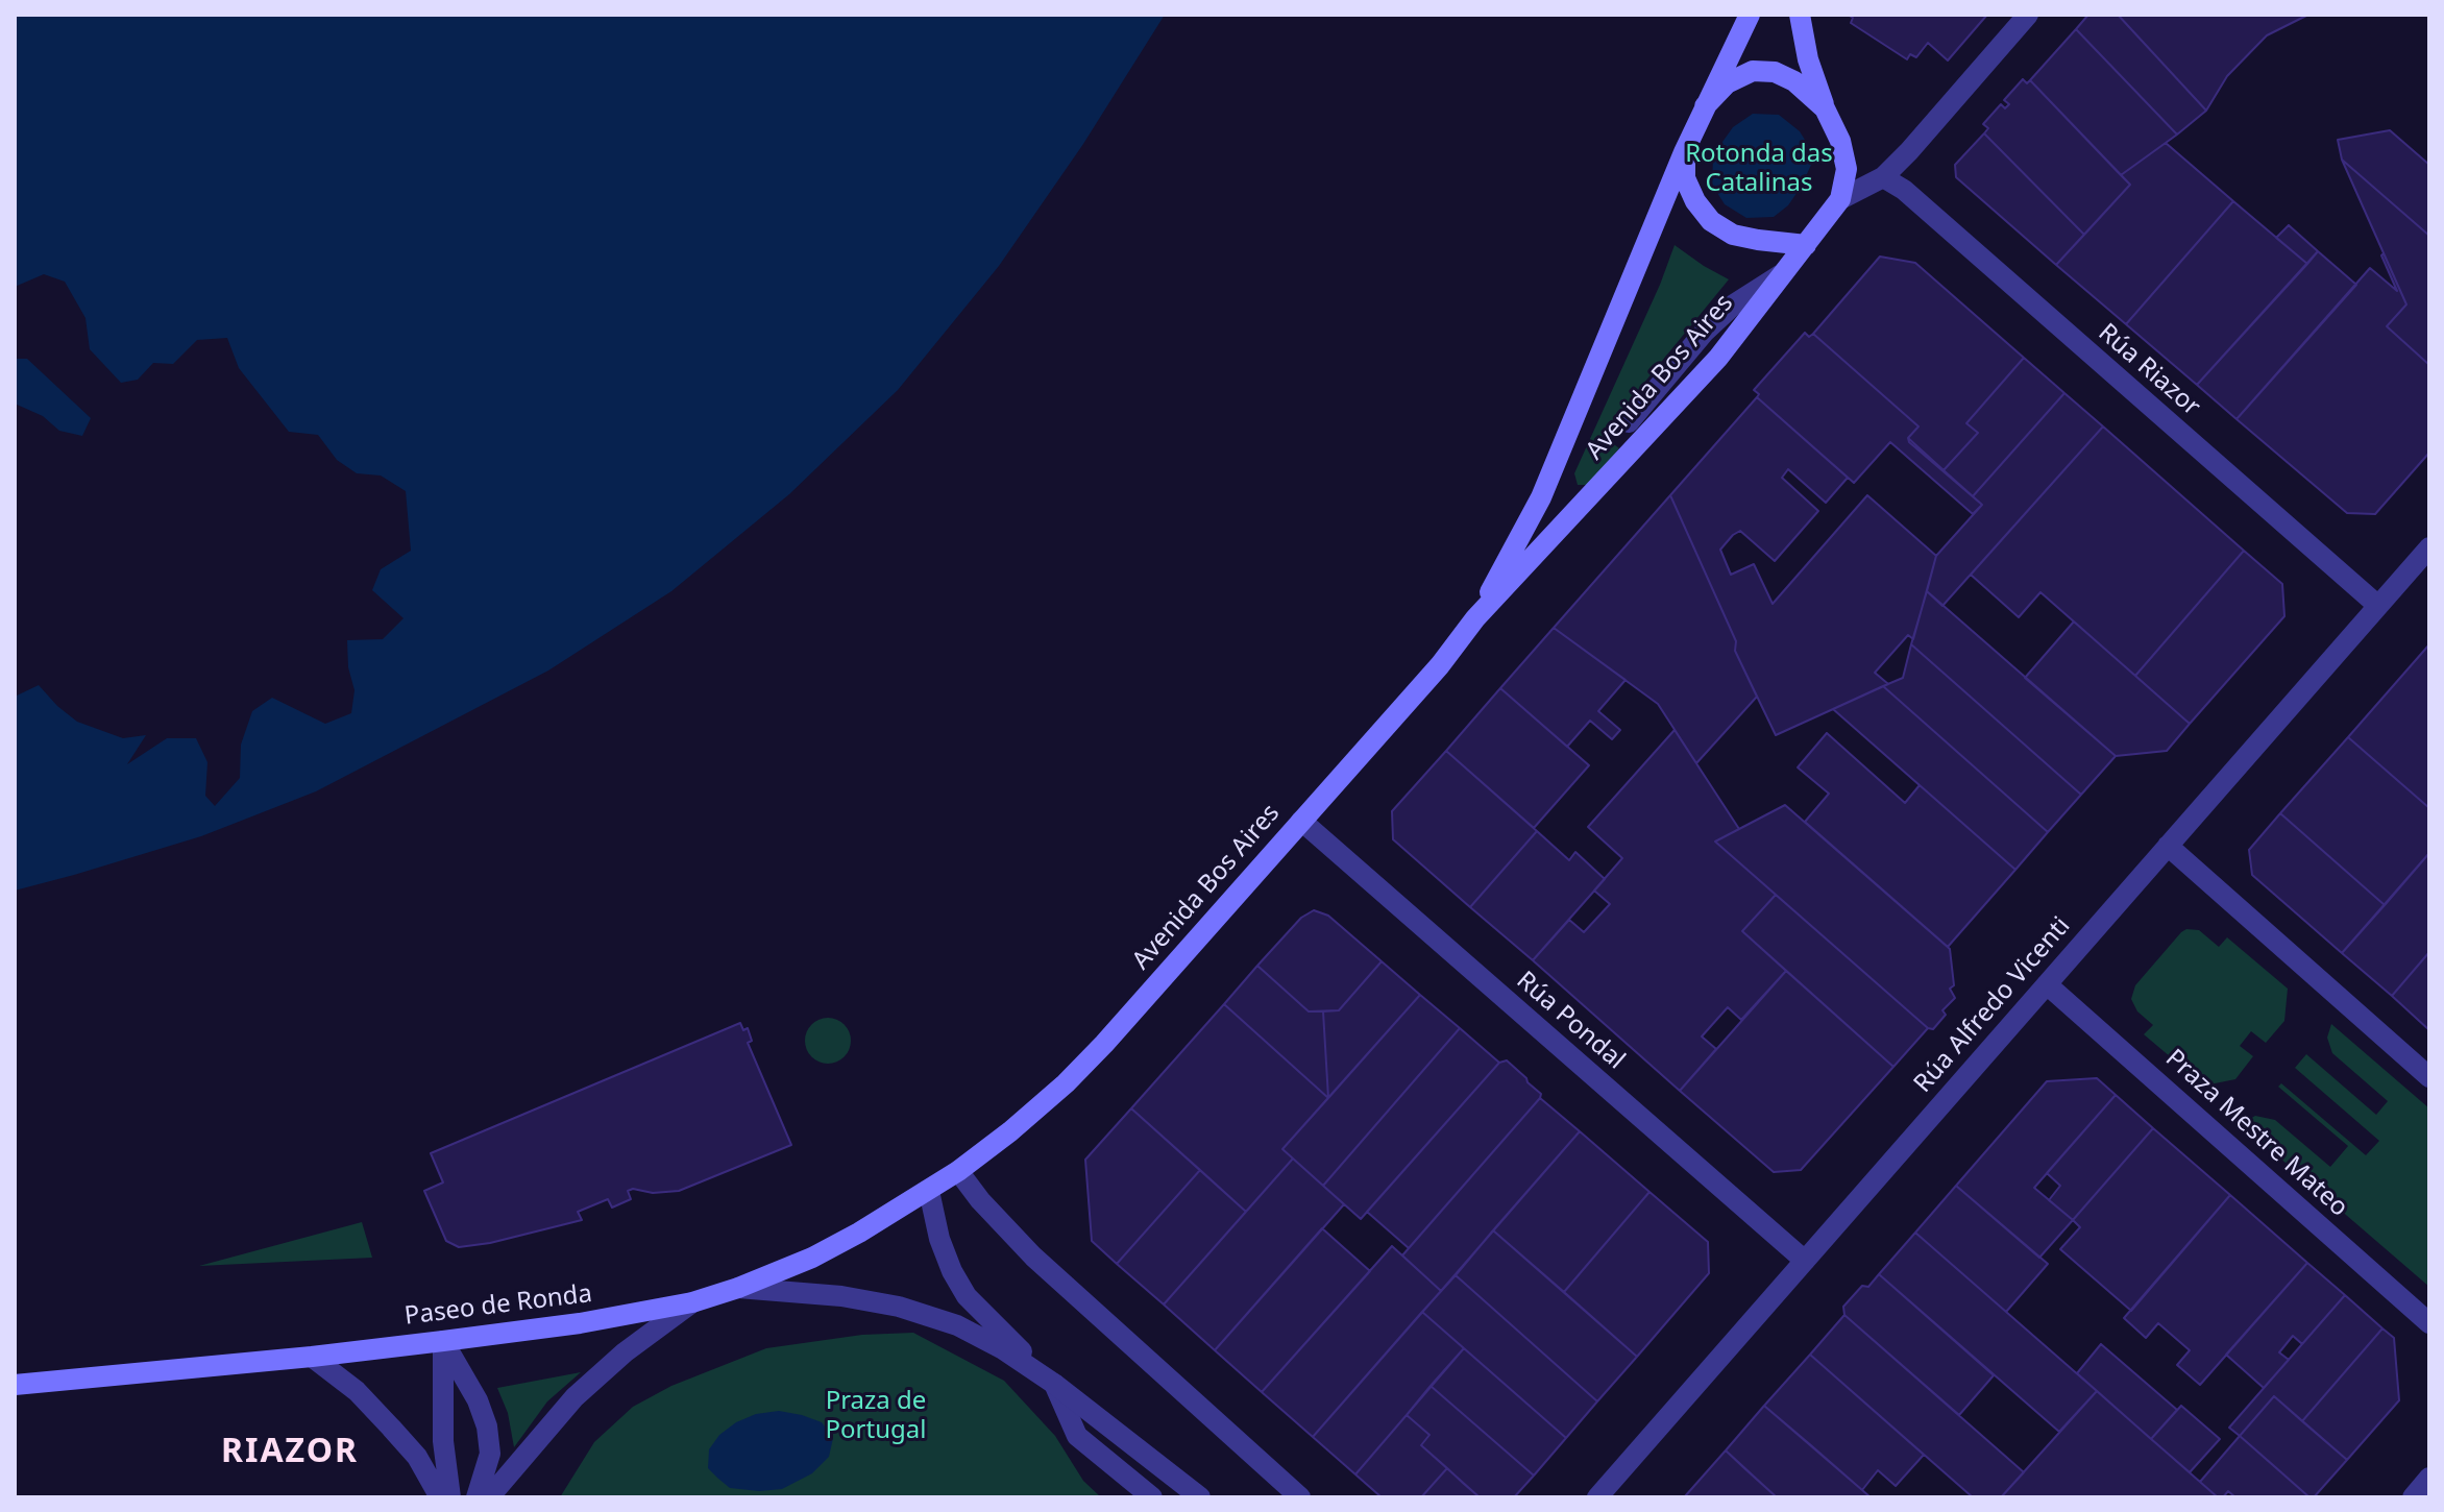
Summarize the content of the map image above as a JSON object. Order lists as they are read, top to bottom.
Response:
{
  "streets": {
    "main road": ["Avenida Bos Aires", "Paseo de Ronda"],
    "street": [
      "Rúa Riazor",
      "Rúa Alfredo Vicenti",
      "Rúa Pondal",
      "Praza Mestre Mateo"
    ]
  },
  "crossings": [
    ["Rúa Riazor", "Rúa Alfredo Vicenti"],
    ["Avenida Bos Aires", "Rúa Pondal"],
    ["Avenida Bos Aires", "Paseo de Ronda"],
    ["Rúa Alfredo Vicenti", "Rúa Pondal"],
    ["Rúa Alfredo Vicenti", "Praza Mestre Mateo"]
  ],
  "districts": ["RIAZOR"],
  "parks": ["Rotonda das Catalinas", "Praza de Portugal"]
}
